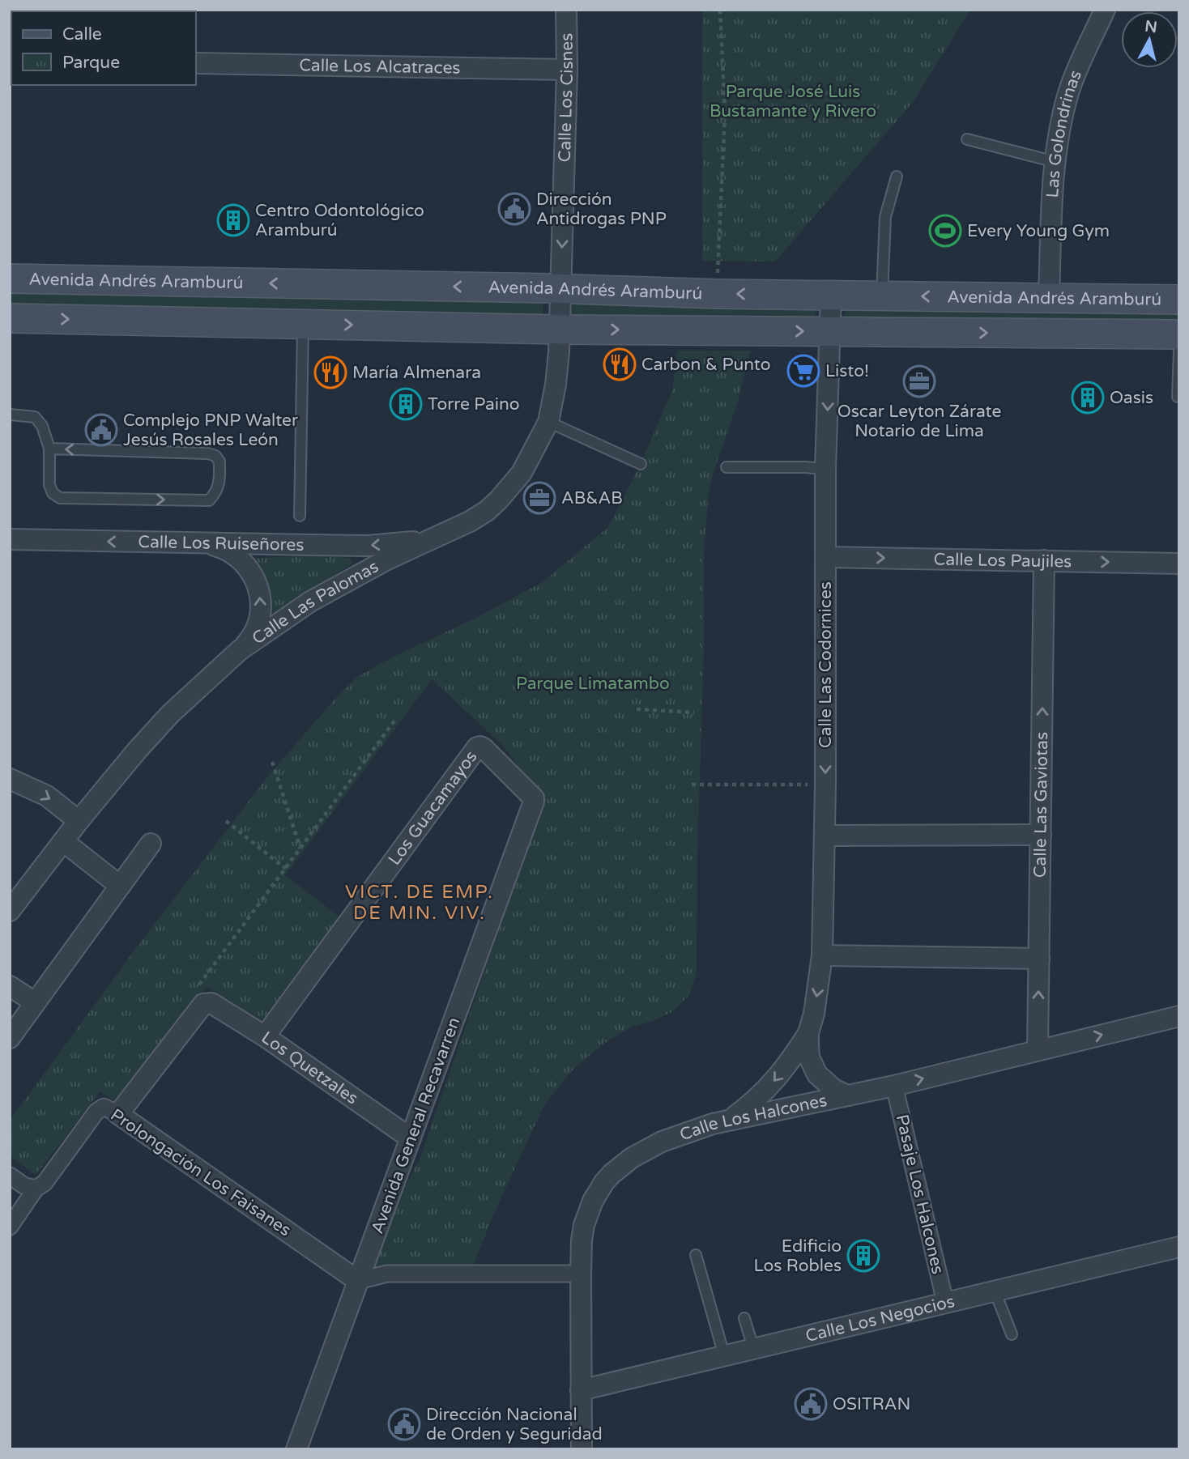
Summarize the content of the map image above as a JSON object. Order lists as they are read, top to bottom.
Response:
{
  "streets": {
    "main road": ["Avenida Andrés Aramburú"],
    "street": [
      "Calle Los Alcatraces",
      "Calle Los Cisnes",
      "Las Golondrinas",
      "Calle Los Ruiseñores",
      "Calle Los Paujiles",
      "Calle Las Palomas",
      "Calle Las Codornices",
      "Calle Las Gaviotas",
      "Los Guacamayos",
      "Los Quetzales",
      "Calle Los Halcones",
      "Avenida General Recavarren",
      "Prolongación Los Faisanes",
      "Pasaje Los Halcones",
      "Calle Los Negocios"
    ]
  },
  "crossings": [
    ["Calle Los Alcatraces", "Calle Los Cisnes"],
    ["Calle Los Cisnes", "Avenida Andrés Aramburú"],
    ["Calle Los Cisnes", "Calle Las Palomas"],
    ["Las Golondrinas", "Avenida Andrés Aramburú"],
    ["Avenida Andrés Aramburú", "Calle Las Palomas"],
    ["Avenida Andrés Aramburú", "Calle Las Codornices"],
    ["Calle Los Ruiseñores", "Calle Las Palomas"],
    ["Calle Los Paujiles", "Calle Las Codornices"],
    ["Calle Los Paujiles", "Calle Las Gaviotas"],
    ["Calle Las Codornices", "Calle Los Halcones"],
    ["Calle Las Gaviotas", "Calle Los Halcones"],
    ["Los Guacamayos", "Los Quetzales"],
    ["Los Guacamayos", "Avenida General Recavarren"],
    ["Los Quetzales", "Avenida General Recavarren"],
    ["Calle Los Halcones", "Pasaje Los Halcones"],
    ["Calle Los Halcones", "Calle Los Negocios"],
    ["Avenida General Recavarren", "Prolongación Los Faisanes"],
    ["Pasaje Los Halcones", "Calle Los Negocios"]
  ],
  "one_way": [
    "Calle Los Cisnes",
    "Calle Los Ruiseñores",
    "Calle Los Paujiles",
    "Calle Las Codornices",
    "Calle Las Gaviotas"
  ],
  "districts": ["VICT. DE EMP. DE MIN. VIV."],
  "parks": ["Parque José Luis Bustamante y Rivero", "Parque Limatambo"],
  "places": {
    "public building": [
      "Dirección Antidrogas PNP",
      "Complejo PNP Walter Jesús Rosales León",
      "OSITRAN",
      "Dirección Nacional de Orden y Seguridad"
    ],
    "building": [
      "Centro Odontológico Aramburú",
      "Oasis",
      "Torre Paino",
      "Edificio Los Robles"
    ],
    "sports": ["Every Young Gym"],
    "restaurant": ["Carbon & Punto", "María Almenara"],
    "supermarket": ["Listo!"],
    "office": ["Oscar Leyton Zárate Notario de Lima", "AB&AB"]
  },
  "legend": ["Calle", "Parque"],
  "north": "top"
}
